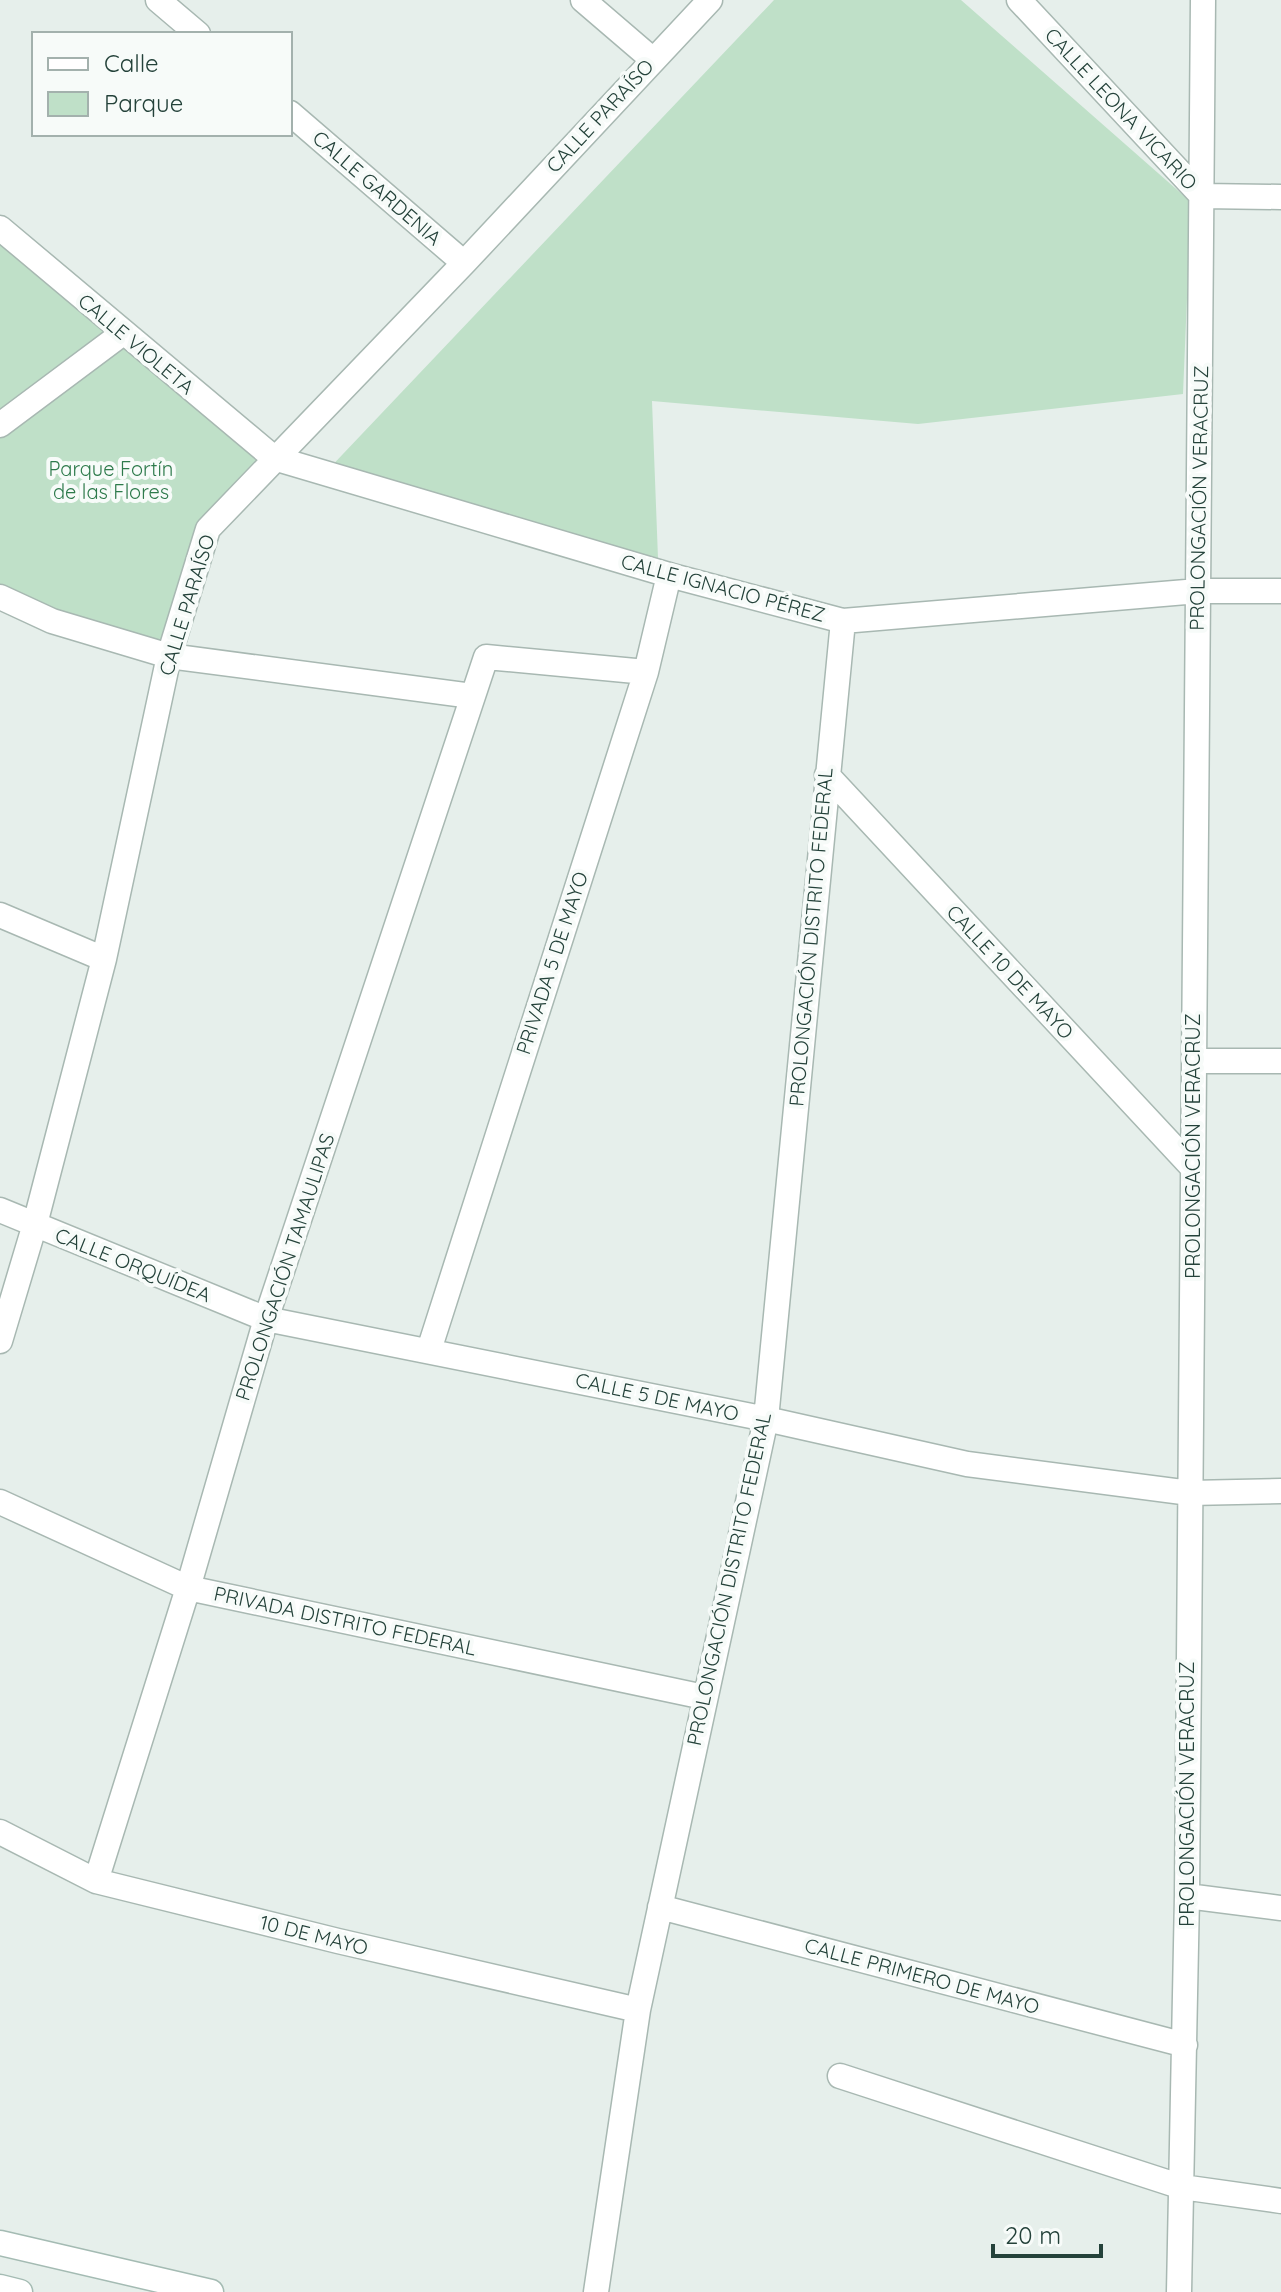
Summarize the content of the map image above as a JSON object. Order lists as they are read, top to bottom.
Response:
{
  "streets": {
    "street": [
      "CALLE LEONA VICARIO",
      "CALLE PARAÍSO",
      "CALLE GARDENIA",
      "CALLE VIOLETA",
      "PROLONGACIÓN VERACRUZ",
      "CALLE IGNACIO PÉREZ",
      "PROLONGACIÓN DISTRITO FEDERAL",
      "PRIVADA 5 DE MAYO",
      "CALLE 10 DE MAYO",
      "CALLE ORQUÍDEA",
      "PROLONGACIÓN TAMAULIPAS",
      "CALLE 5 DE MAYO",
      "PRIVADA DISTRITO FEDERAL",
      "10 DE MAYO",
      "CALLE PRIMERO DE MAYO"
    ]
  },
  "crossings": [
    ["CALLE LEONA VICARIO", "PROLONGACIÓN VERACRUZ"],
    ["CALLE PARAÍSO", "CALLE GARDENIA"],
    ["CALLE PARAÍSO", "CALLE VIOLETA"],
    ["CALLE PARAÍSO", "CALLE IGNACIO PÉREZ"],
    ["CALLE PARAÍSO", "CALLE ORQUÍDEA"],
    ["CALLE VIOLETA", "CALLE IGNACIO PÉREZ"],
    ["PROLONGACIÓN VERACRUZ", "CALLE IGNACIO PÉREZ"],
    ["PROLONGACIÓN VERACRUZ", "CALLE 10 DE MAYO"],
    ["PROLONGACIÓN VERACRUZ", "CALLE 5 DE MAYO"],
    ["PROLONGACIÓN VERACRUZ", "CALLE PRIMERO DE MAYO"],
    ["CALLE IGNACIO PÉREZ", "PROLONGACIÓN DISTRITO FEDERAL"],
    ["CALLE IGNACIO PÉREZ", "PRIVADA 5 DE MAYO"],
    ["PROLONGACIÓN DISTRITO FEDERAL", "CALLE 10 DE MAYO"],
    ["PROLONGACIÓN DISTRITO FEDERAL", "CALLE 5 DE MAYO"],
    ["PROLONGACIÓN DISTRITO FEDERAL", "PRIVADA DISTRITO FEDERAL"],
    ["PROLONGACIÓN DISTRITO FEDERAL", "10 DE MAYO"],
    ["PROLONGACIÓN DISTRITO FEDERAL", "CALLE PRIMERO DE MAYO"],
    ["PRIVADA 5 DE MAYO", "PROLONGACIÓN TAMAULIPAS"],
    ["PRIVADA 5 DE MAYO", "CALLE 5 DE MAYO"],
    ["CALLE ORQUÍDEA", "PROLONGACIÓN TAMAULIPAS"],
    ["CALLE ORQUÍDEA", "CALLE 5 DE MAYO"],
    ["PROLONGACIÓN TAMAULIPAS", "CALLE 5 DE MAYO"],
    ["PROLONGACIÓN TAMAULIPAS", "PRIVADA DISTRITO FEDERAL"],
    ["PROLONGACIÓN TAMAULIPAS", "10 DE MAYO"]
  ],
  "parks": ["Parque Fortín de las Flores"],
  "legend": ["Calle", "Parque"],
  "scale_bar": "20 m"
}
